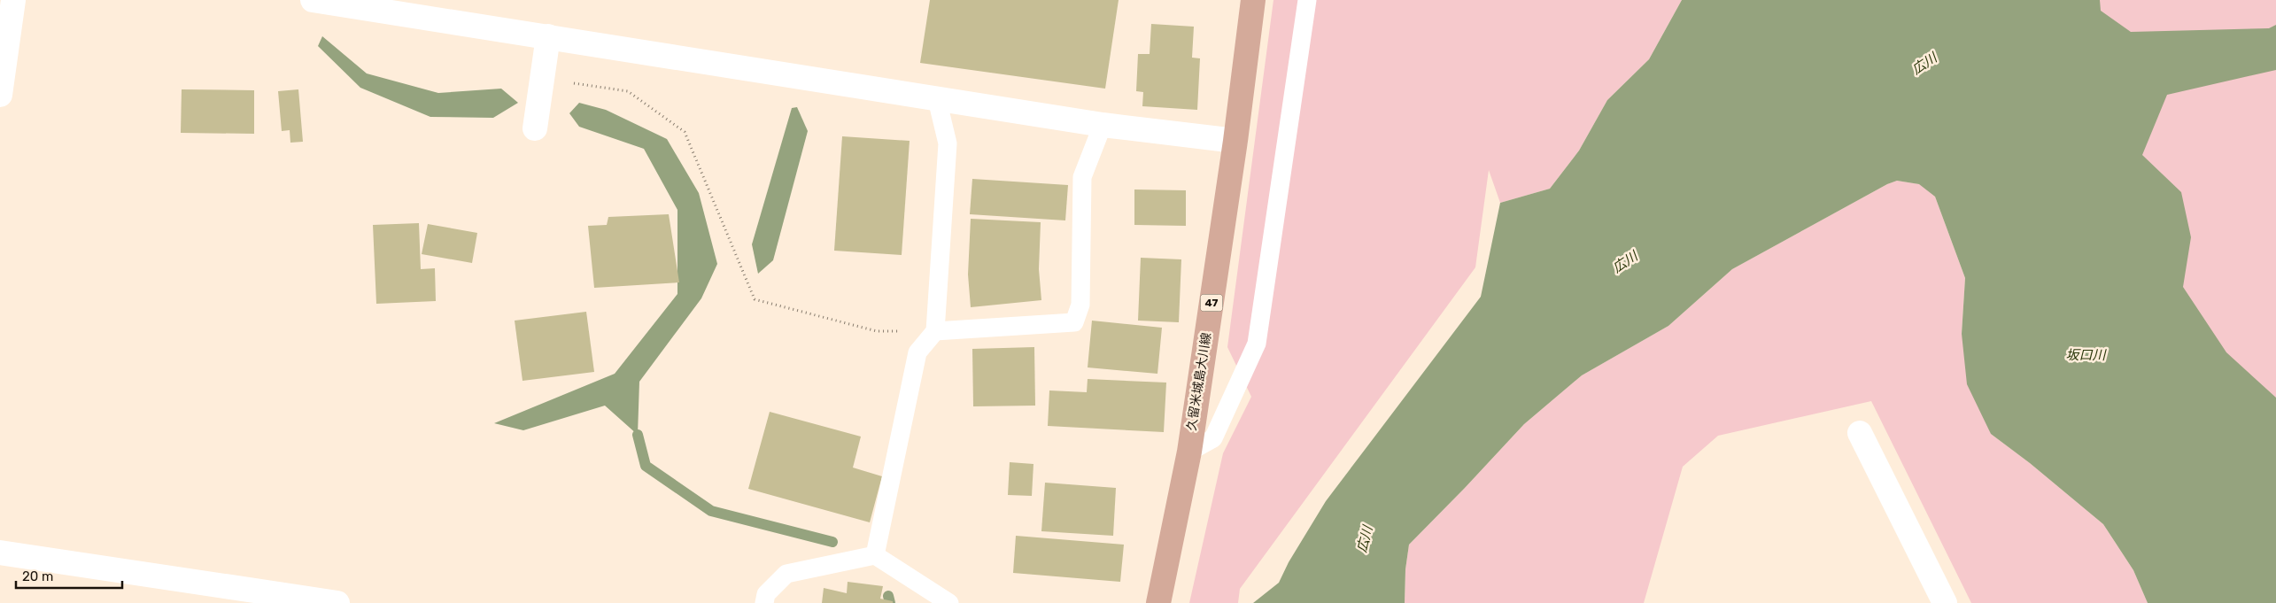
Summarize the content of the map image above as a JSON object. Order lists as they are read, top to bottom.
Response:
{
  "streets": {
    "main road": ["47", "久留米城島大川線"]
  },
  "water": ["広川", "坂口川"],
  "scale_bar": "20 m"
}
